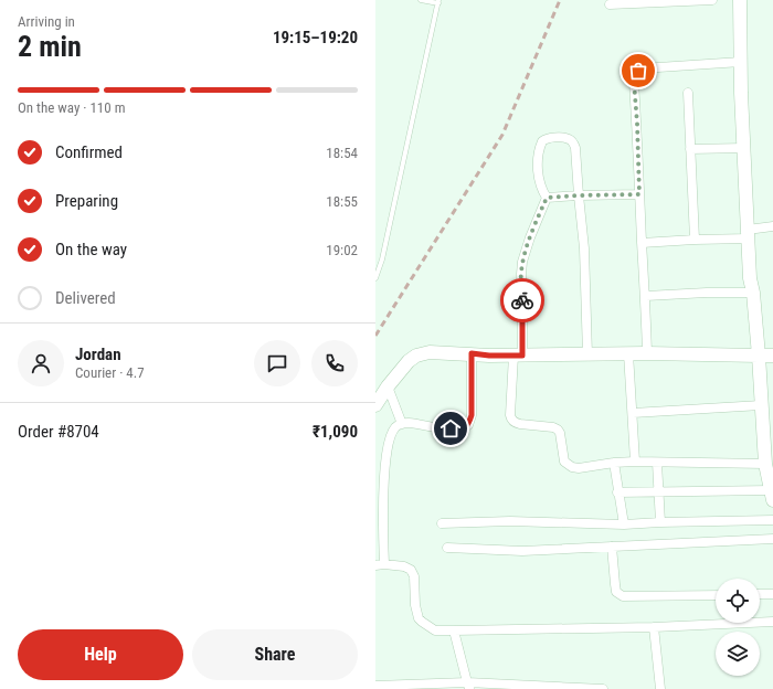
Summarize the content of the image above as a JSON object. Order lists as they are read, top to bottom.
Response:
{
  "page": {
    "heading": ["2 min", "Arriving in", "19:15–19:20"],
    "panel": [
      "Jordan",
      "Courier · 4.7",
      "Order #8704",
      "₹1,090"
    ],
    "bar": "On the way · 110 m",
    "list": [
      ["Confirmed", "18:54"],
      ["Preparing", "18:55"],
      ["On the way", "19:02"],
      "Delivered"
    ],
    "buttons": ["Help", "Share"]
  }
}
